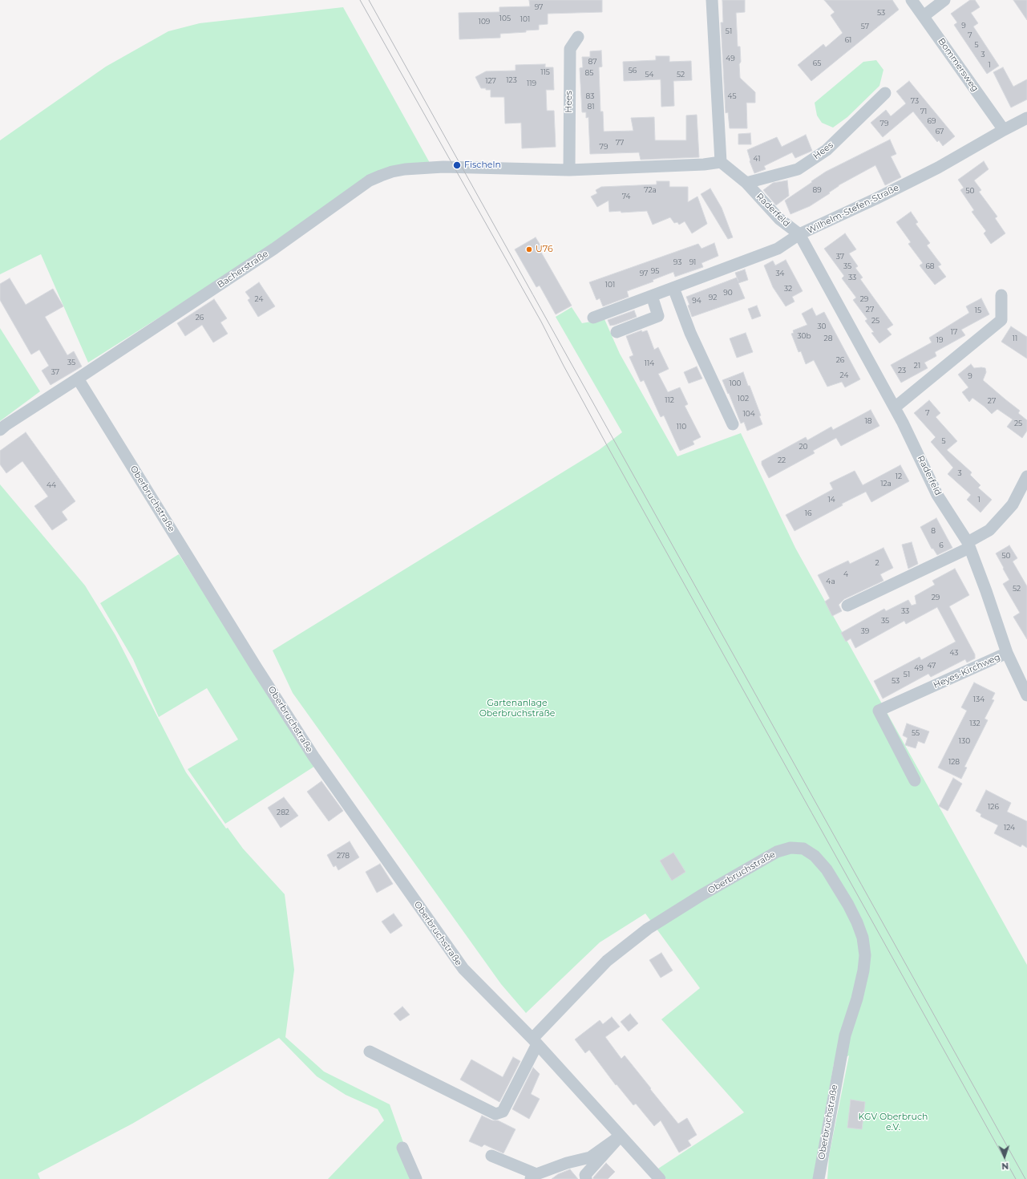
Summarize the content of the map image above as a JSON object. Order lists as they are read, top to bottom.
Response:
{
  "streets": {
    "street": [
      "Bommersweg",
      "Hees",
      "Wilhelm-Stefen-Straße",
      "Raderfeld",
      "Bacherstraße",
      "Oberbruchstraße",
      "Heyes-Kirchweg"
    ]
  },
  "crossings": [
    ["Bommersweg", "Wilhelm-Stefen-Straße"],
    ["Hees", "Raderfeld"],
    ["Hees", "Bacherstraße"],
    ["Wilhelm-Stefen-Straße", "Raderfeld"],
    ["Raderfeld", "Heyes-Kirchweg"],
    ["Bacherstraße", "Oberbruchstraße"]
  ],
  "parks": ["Gartenanlage Oberbruchstraße", "KGV Oberbruch e.V."],
  "places": ["Fischeln", "U76"],
  "house_numbers": [
    "97",
    "53",
    "105",
    "101",
    "109",
    "9",
    "57",
    "51",
    "7",
    "61",
    "5",
    "3",
    "49",
    "87",
    "65",
    "1",
    "56",
    "115",
    "85",
    "54",
    "52",
    "123",
    "127",
    "119",
    "83",
    "45",
    "73",
    "81",
    "71",
    "69",
    "79",
    "67",
    "77",
    "79",
    "41",
    "72a",
    "89",
    "50",
    "74",
    "37",
    "93",
    "91",
    "35",
    "68",
    "95",
    "97",
    "34",
    "33",
    "101",
    "32",
    "90",
    "92",
    "24",
    "29",
    "94",
    "27",
    "15",
    "26",
    "25",
    "30",
    "17",
    "30b",
    "28",
    "11",
    "19",
    "26",
    "35",
    "114",
    "21",
    "23",
    "37",
    "24",
    "9",
    "100",
    "102",
    "112",
    "27",
    "7",
    "104",
    "18",
    "25",
    "110",
    "5",
    "20",
    "22",
    "3",
    "12",
    "12a",
    "44",
    "14",
    "1",
    "16",
    "8",
    "6",
    "50",
    "2",
    "4",
    "4a",
    "52",
    "29",
    "33",
    "35",
    "39",
    "43",
    "47",
    "49",
    "51",
    "53",
    "134",
    "132",
    "55",
    "130",
    "128",
    "126",
    "282",
    "124",
    "278"
  ],
  "north": "bottom"
}
